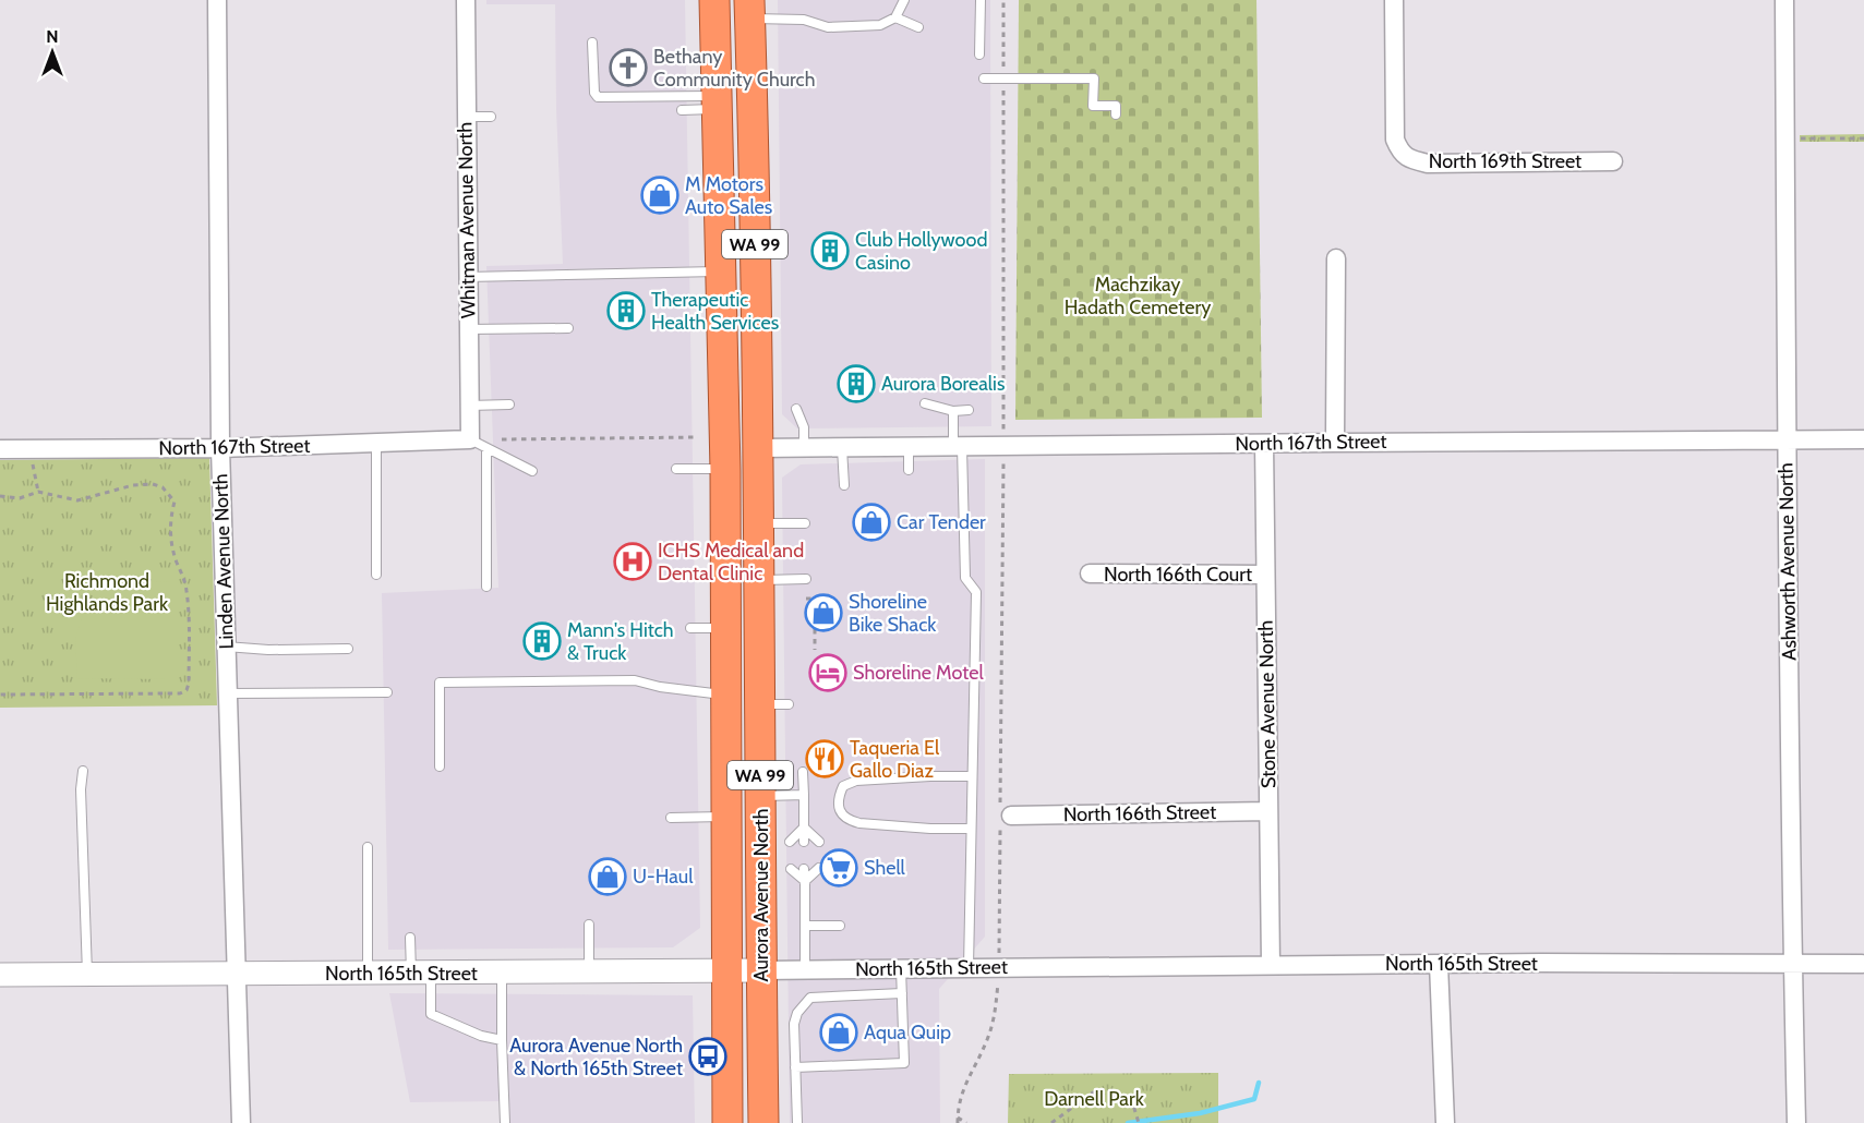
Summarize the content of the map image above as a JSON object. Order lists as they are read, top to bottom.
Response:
{
  "streets": {
    "highway": ["WA 99", "Aurora Avenue North"],
    "street": [
      "North 169th Street",
      "Whitman Avenue North",
      "North 167th Street",
      "Linden Avenue North",
      "Ashworth Avenue North",
      "North 166th Court",
      "Stone Avenue North",
      "North 166th Street",
      "North 165th Street"
    ]
  },
  "crossings": [
    ["Whitman Avenue North", "North 167th Street"],
    ["North 167th Street", "Linden Avenue North"],
    ["North 167th Street", "Ashworth Avenue North"],
    ["North 167th Street", "Stone Avenue North"],
    ["North 167th Street", "Aurora Avenue North"],
    ["Linden Avenue North", "North 165th Street"],
    ["Ashworth Avenue North", "North 165th Street"],
    ["North 166th Court", "Stone Avenue North"],
    ["Stone Avenue North", "North 166th Street"],
    ["Stone Avenue North", "North 165th Street"],
    ["Aurora Avenue North", "North 165th Street"]
  ],
  "parks": ["Machzikay Hadath Cemetery", "Richmond Highlands Park", "Darnell Park"],
  "places": {
    "church": ["Bethany Community Church"],
    "shop": [
      "M Motors Auto Sales",
      "Car Tender",
      "Shoreline Bike Shack",
      "U-Haul",
      "Aqua Quip"
    ],
    "building": [
      "Club Hollywood Casino",
      "Therapeutic Health Services",
      "Aurora Borealis",
      "Mann's Hitch & Truck"
    ],
    "hospital": ["ICHS Medical and Dental Clinic"],
    "hotel": ["Shoreline Motel"],
    "restaurant": ["Taqueria El Gallo Diaz"],
    "supermarket": ["Shell"],
    "bus stop": ["Aurora Avenue North & North 165th Street"]
  },
  "north": "top"
}
